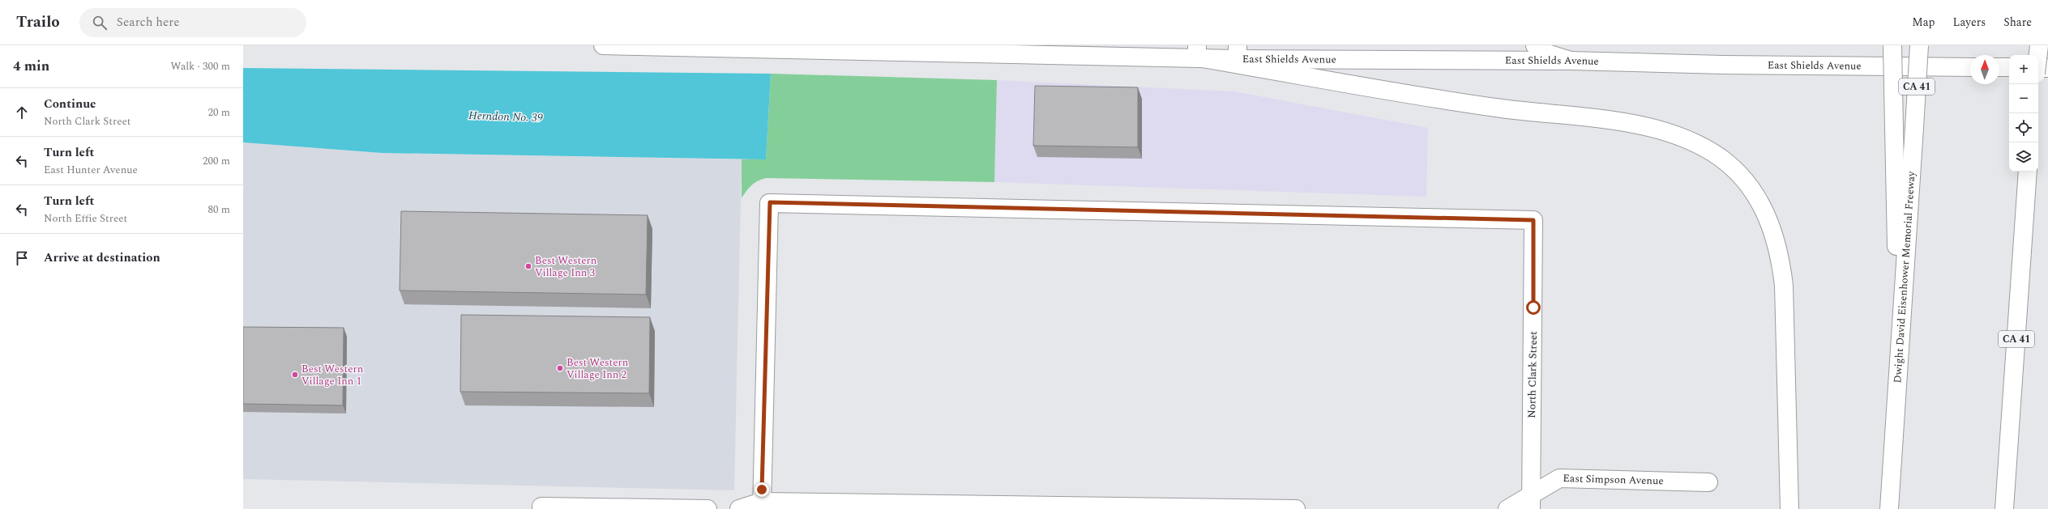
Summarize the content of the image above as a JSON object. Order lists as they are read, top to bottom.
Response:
{
  "streets": {
    "main road": [
      "East Shields Avenue",
      "CA 41",
      "Dwight David Eisenhower Memorial Freeway",
      "North Clark Street",
      "East Simpson Avenue"
    ]
  },
  "crossings": [
    ["North Clark Street", "East Simpson Avenue"]
  ],
  "water": ["Herndon No. 39"],
  "places": ["Best Western Village Inn 3", "Best Western Village Inn 2", "Best Western Village Inn 1"],
  "north": "top",
  "page": {
    "header": "Trailo",
    "search": "Search here",
    "nav": ["Map", "Layers", "Share"],
    "heading": ["4 min", "Walk · 300 m"],
    "map_buttons": ["+", "−"],
    "list": [
      ["Continue", "North Clark Street", "20 m"],
      ["Turn left", "East Hunter Avenue", "200 m"],
      ["Turn left", "North Effie Street", "80 m"],
      "Arrive at destination"
    ]
  }
}
